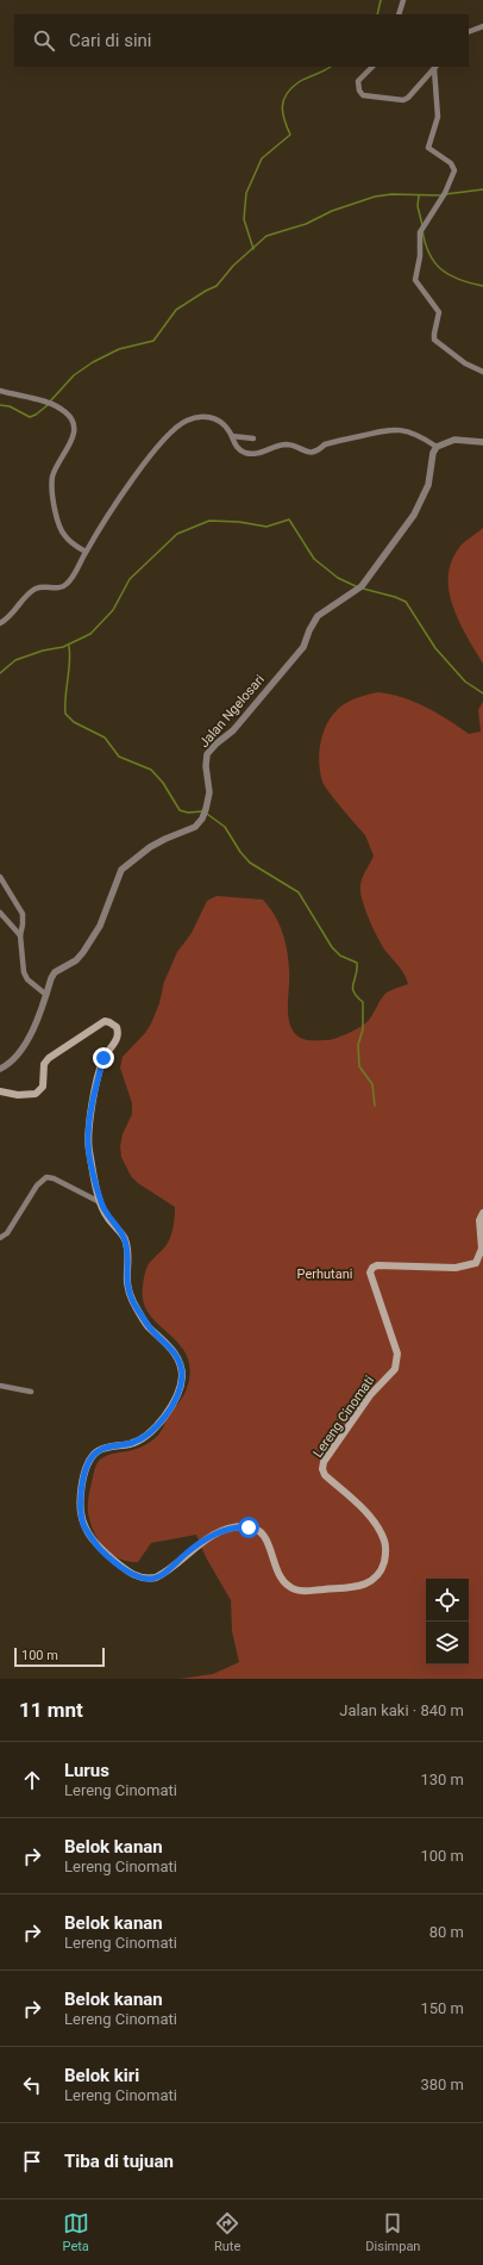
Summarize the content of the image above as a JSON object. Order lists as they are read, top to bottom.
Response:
{
  "streets": {
    "main road": ["Lereng Cinomati"],
    "street": ["Jalan Ngelosari"]
  },
  "parks": ["Perhutani"],
  "scale_bar": "100 m",
  "page": {
    "search": "Cari di sini",
    "scale": "100 m",
    "heading": ["11 mnt", "Jalan kaki · 840 m"],
    "list": [
      ["Lurus", "Lereng Cinomati", "130 m"],
      ["Belok kanan", "Lereng Cinomati", "100 m"],
      ["Belok kanan", "Lereng Cinomati", "80 m"],
      ["Belok kanan", "Lereng Cinomati", "150 m"],
      ["Belok kiri", "Lereng Cinomati", "380 m"],
      "Tiba di tujuan"
    ],
    "nav": ["Peta", "Rute", "Disimpan"]
  }
}
